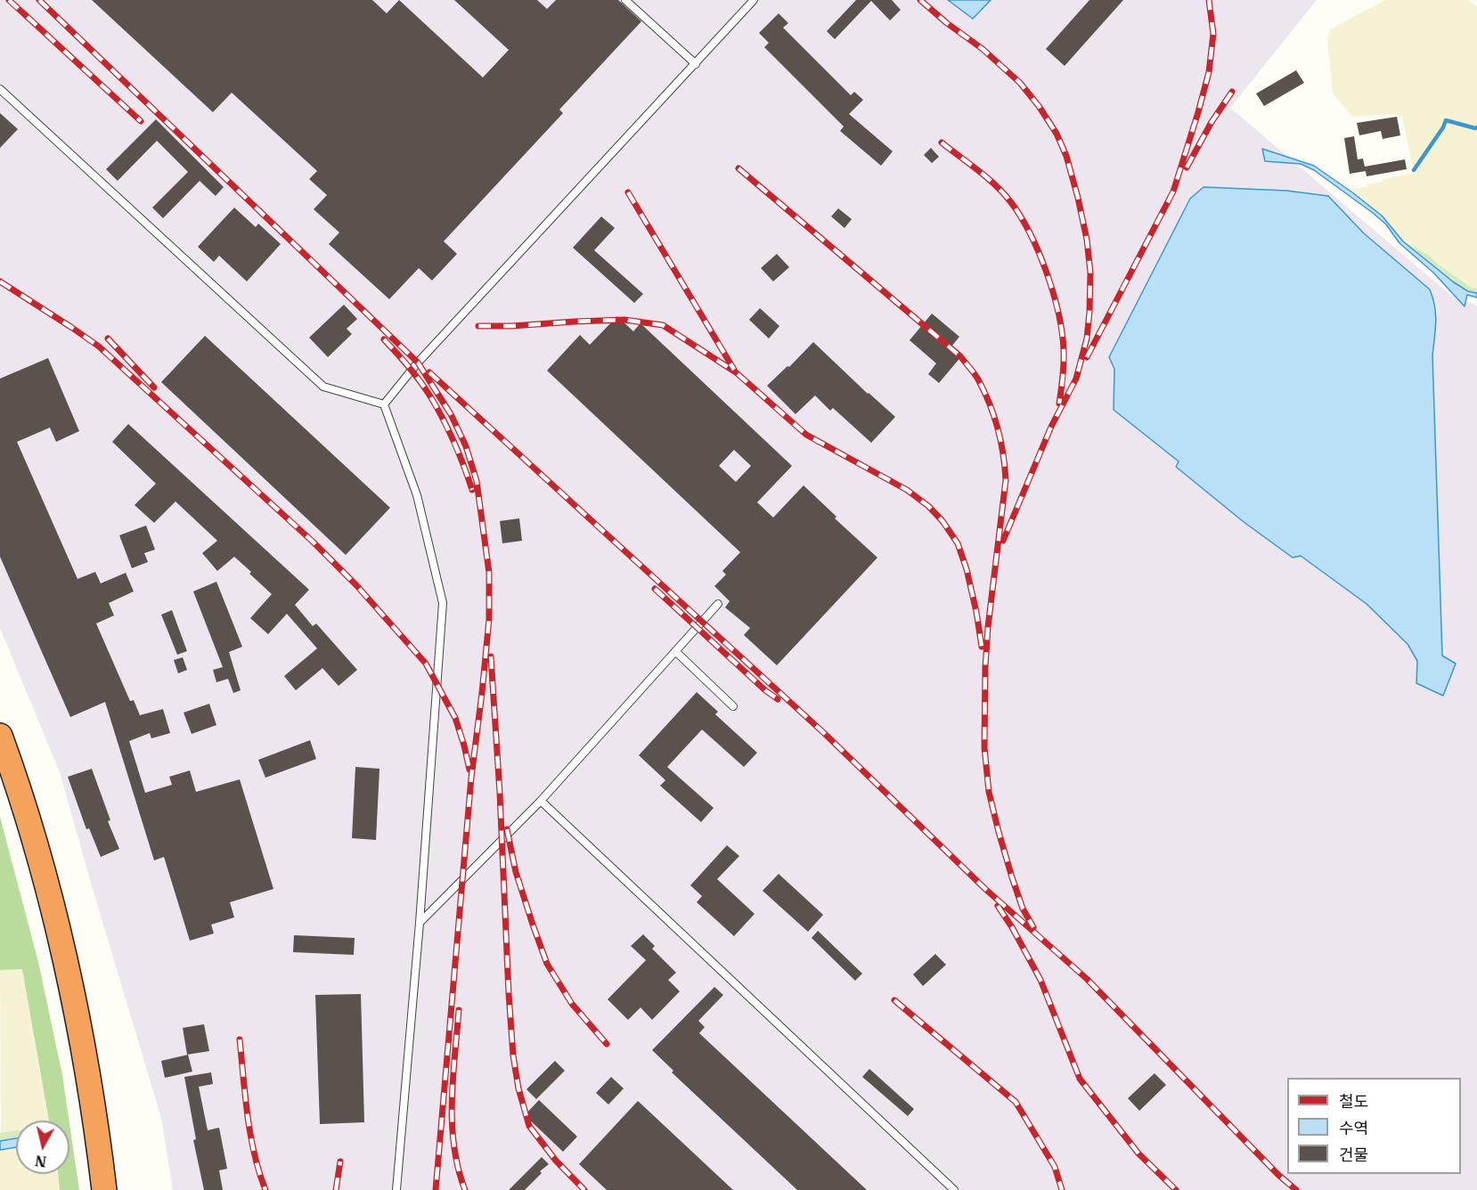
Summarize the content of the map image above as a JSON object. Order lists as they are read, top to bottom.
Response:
{
  "legend": ["철도", "수역", "건물"],
  "north": "bottom"
}
